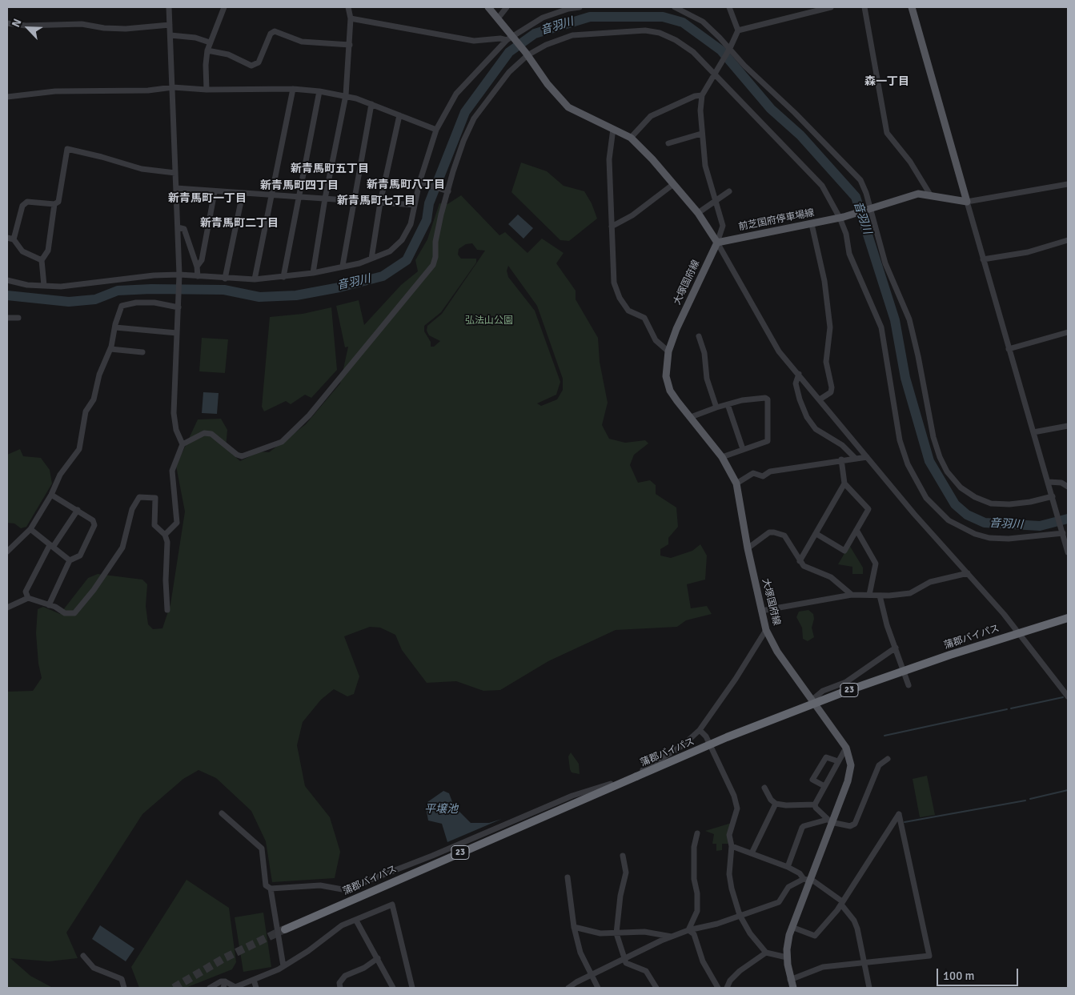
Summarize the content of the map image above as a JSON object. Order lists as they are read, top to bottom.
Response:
{
  "streets": {
    "highway": ["蒲郡バイパス", "23"],
    "main road": ["前芝国府停車場線", "大塚国府線"]
  },
  "crossings": [
    ["前芝国府停車場線", "大塚国府線"]
  ],
  "districts": [
    "森一丁目",
    "新青馬町五丁目",
    "新青馬町八丁目",
    "新青馬町四丁目",
    "新青馬町一丁目",
    "新青馬町七丁目",
    "新青馬町二丁目"
  ],
  "water": ["音羽川", "平壌池"],
  "parks": ["弘法山公園"],
  "scale_bar": "100 m",
  "north": "top left"
}
